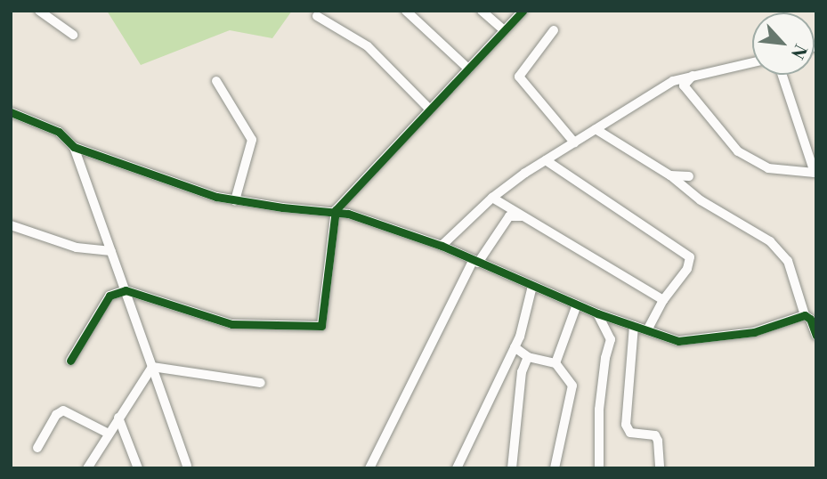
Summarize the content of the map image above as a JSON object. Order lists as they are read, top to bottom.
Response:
{
  "north": "bottom right"
}
